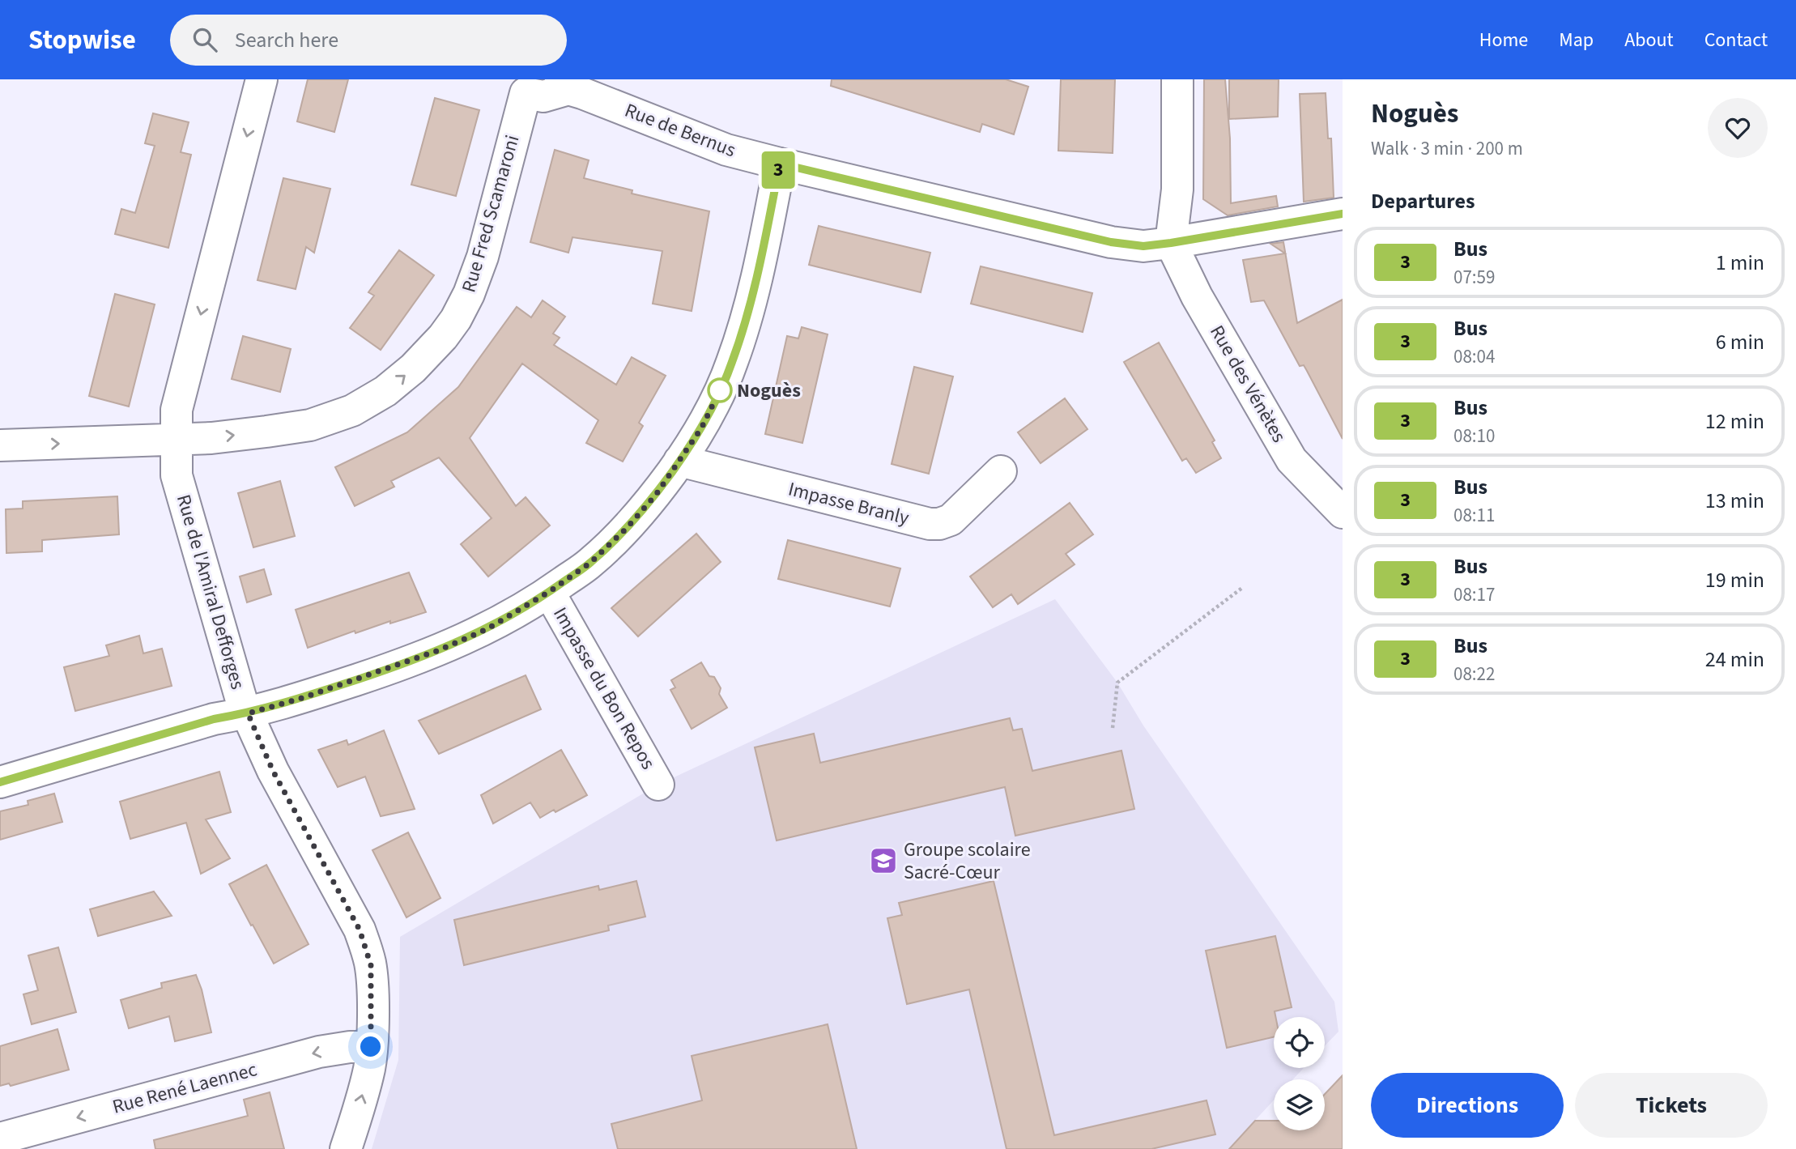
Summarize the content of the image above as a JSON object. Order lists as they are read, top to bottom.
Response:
{
  "streets": {
    "street": [
      "Rue de Bernus",
      "Rue Fred Scamaroni",
      "Rue des Vénètes",
      "Impasse Branly",
      "Rue de l'Amiral Defforges",
      "Impasse du Bon Repos",
      "Rue René Laennec"
    ]
  },
  "crossings": [
    ["Rue de Bernus", "Rue Fred Scamaroni"],
    ["Rue de Bernus", "Rue des Vénètes"],
    ["Rue Fred Scamaroni", "Rue de l'Amiral Defforges"],
    ["Rue de l'Amiral Defforges", "Rue René Laennec"]
  ],
  "one_way": ["Rue René Laennec"],
  "places": {
    "other": ["Noguès"],
    "school or university": ["Groupe scolaire Sacré-Cœur"]
  },
  "lines": ["bus line 3"],
  "page": {
    "header": "Stopwise",
    "search": "Search here",
    "nav": [
      "Home",
      "Map",
      "About",
      "Contact"
    ],
    "on_map": "3",
    "heading": [
      ["Noguès", "Walk · 3 min · 200 m"],
      "Departures"
    ],
    "list": [
      {
        "mark": "3",
        "name": "Bus",
        "note": "07:59",
        "value": "1 min"
      },
      {
        "mark": "3",
        "name": "Bus",
        "note": "08:04",
        "value": "6 min"
      },
      {
        "mark": "3",
        "name": "Bus",
        "note": "08:10",
        "value": "12 min"
      },
      {
        "mark": "3",
        "name": "Bus",
        "note": "08:11",
        "value": "13 min"
      },
      {
        "mark": "3",
        "name": "Bus",
        "note": "08:17",
        "value": "19 min"
      },
      {
        "mark": "3",
        "name": "Bus",
        "note": "08:22",
        "value": "24 min"
      }
    ],
    "buttons": ["Directions", "Tickets"]
  }
}
